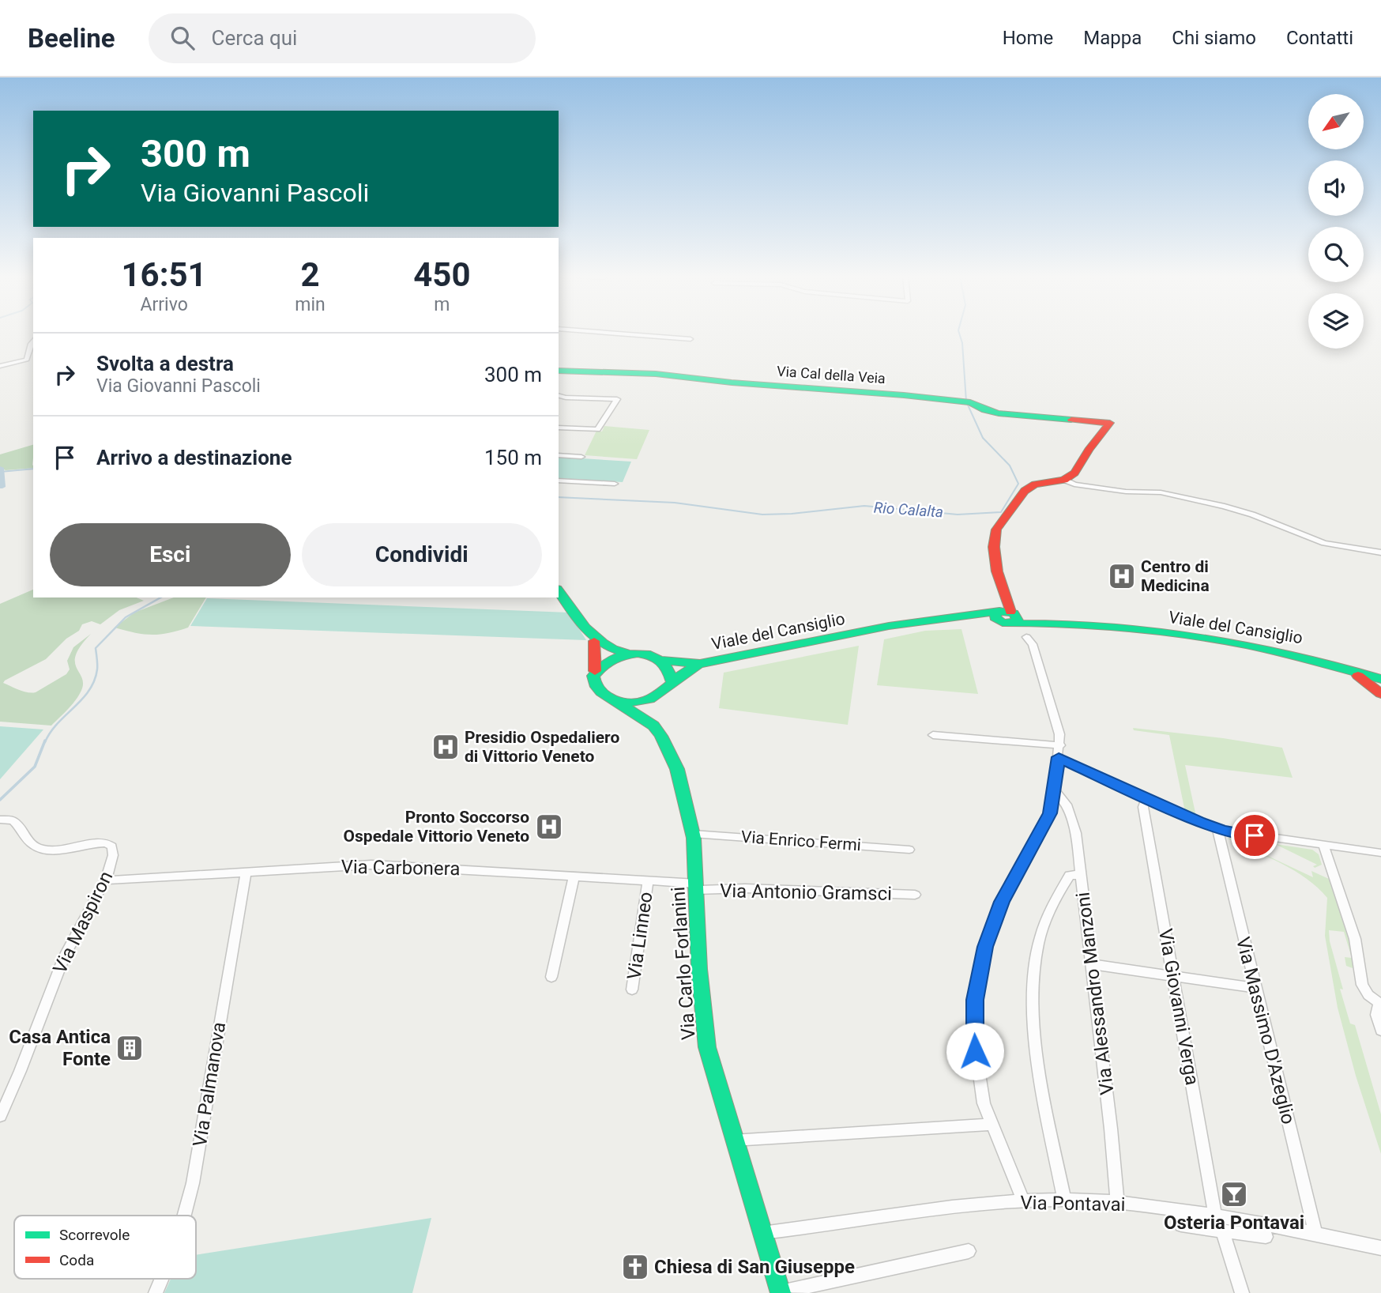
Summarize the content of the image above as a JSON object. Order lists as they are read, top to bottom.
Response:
{
  "streets": {
    "street": [
      "Via Cal della Veia",
      "Viale del Cansiglio",
      "Via Enrico Fermi",
      "Via Carbonera",
      "Via Antonio Gramsci",
      "Via Maspiron",
      "Via Linneo",
      "Via Carlo Forlanini",
      "Via Alessandro Manzoni",
      "Via Giovanni Verga",
      "Via Massimo D'Azeglio",
      "Via Palmanova",
      "Via Pontavai"
    ]
  },
  "crossings": [
    ["Viale del Cansiglio", "Via Carlo Forlanini"],
    ["Via Enrico Fermi", "Via Carlo Forlanini"],
    ["Via Carbonera", "Via Antonio Gramsci"],
    ["Via Carbonera", "Via Maspiron"],
    ["Via Carbonera", "Via Linneo"],
    ["Via Carbonera", "Via Carlo Forlanini"],
    ["Via Carbonera", "Via Palmanova"],
    ["Via Antonio Gramsci", "Via Carlo Forlanini"],
    ["Via Carlo Forlanini", "Via Pontavai"],
    ["Via Alessandro Manzoni", "Via Pontavai"],
    ["Via Giovanni Verga", "Via Pontavai"],
    ["Via Massimo D'Azeglio", "Via Pontavai"]
  ],
  "water": ["Rio Calalta"],
  "places": {
    "hospital": ["Centro di Medicina", "Presidio Ospedaliero di Vittorio Veneto", "Pronto Soccorso Ospedale Vittorio Veneto"],
    "building": ["Casa Antica Fonte"],
    "bar": ["Osteria Pontavai"],
    "church": ["Chiesa di San Giuseppe"]
  },
  "legend": ["Scorrevole", "Coda"],
  "north": "bottom left",
  "page": {
    "header": "Beeline",
    "search": "Cerca qui",
    "nav": [
      "Home",
      "Mappa",
      "Chi siamo",
      "Contatti"
    ],
    "turn": ["300 m", "Via Giovanni Pascoli"],
    "eta": [
      "16:51",
      "Arrivo",
      "2",
      "min",
      "450",
      "m"
    ],
    "list": [
      {
        "name": "Svolta a destra",
        "note": "Via Giovanni Pascoli",
        "value": "300 m"
      },
      {
        "name": "Arrivo a destinazione",
        "value": "150 m"
      }
    ],
    "buttons": ["Esci", "Condividi"]
  }
}
